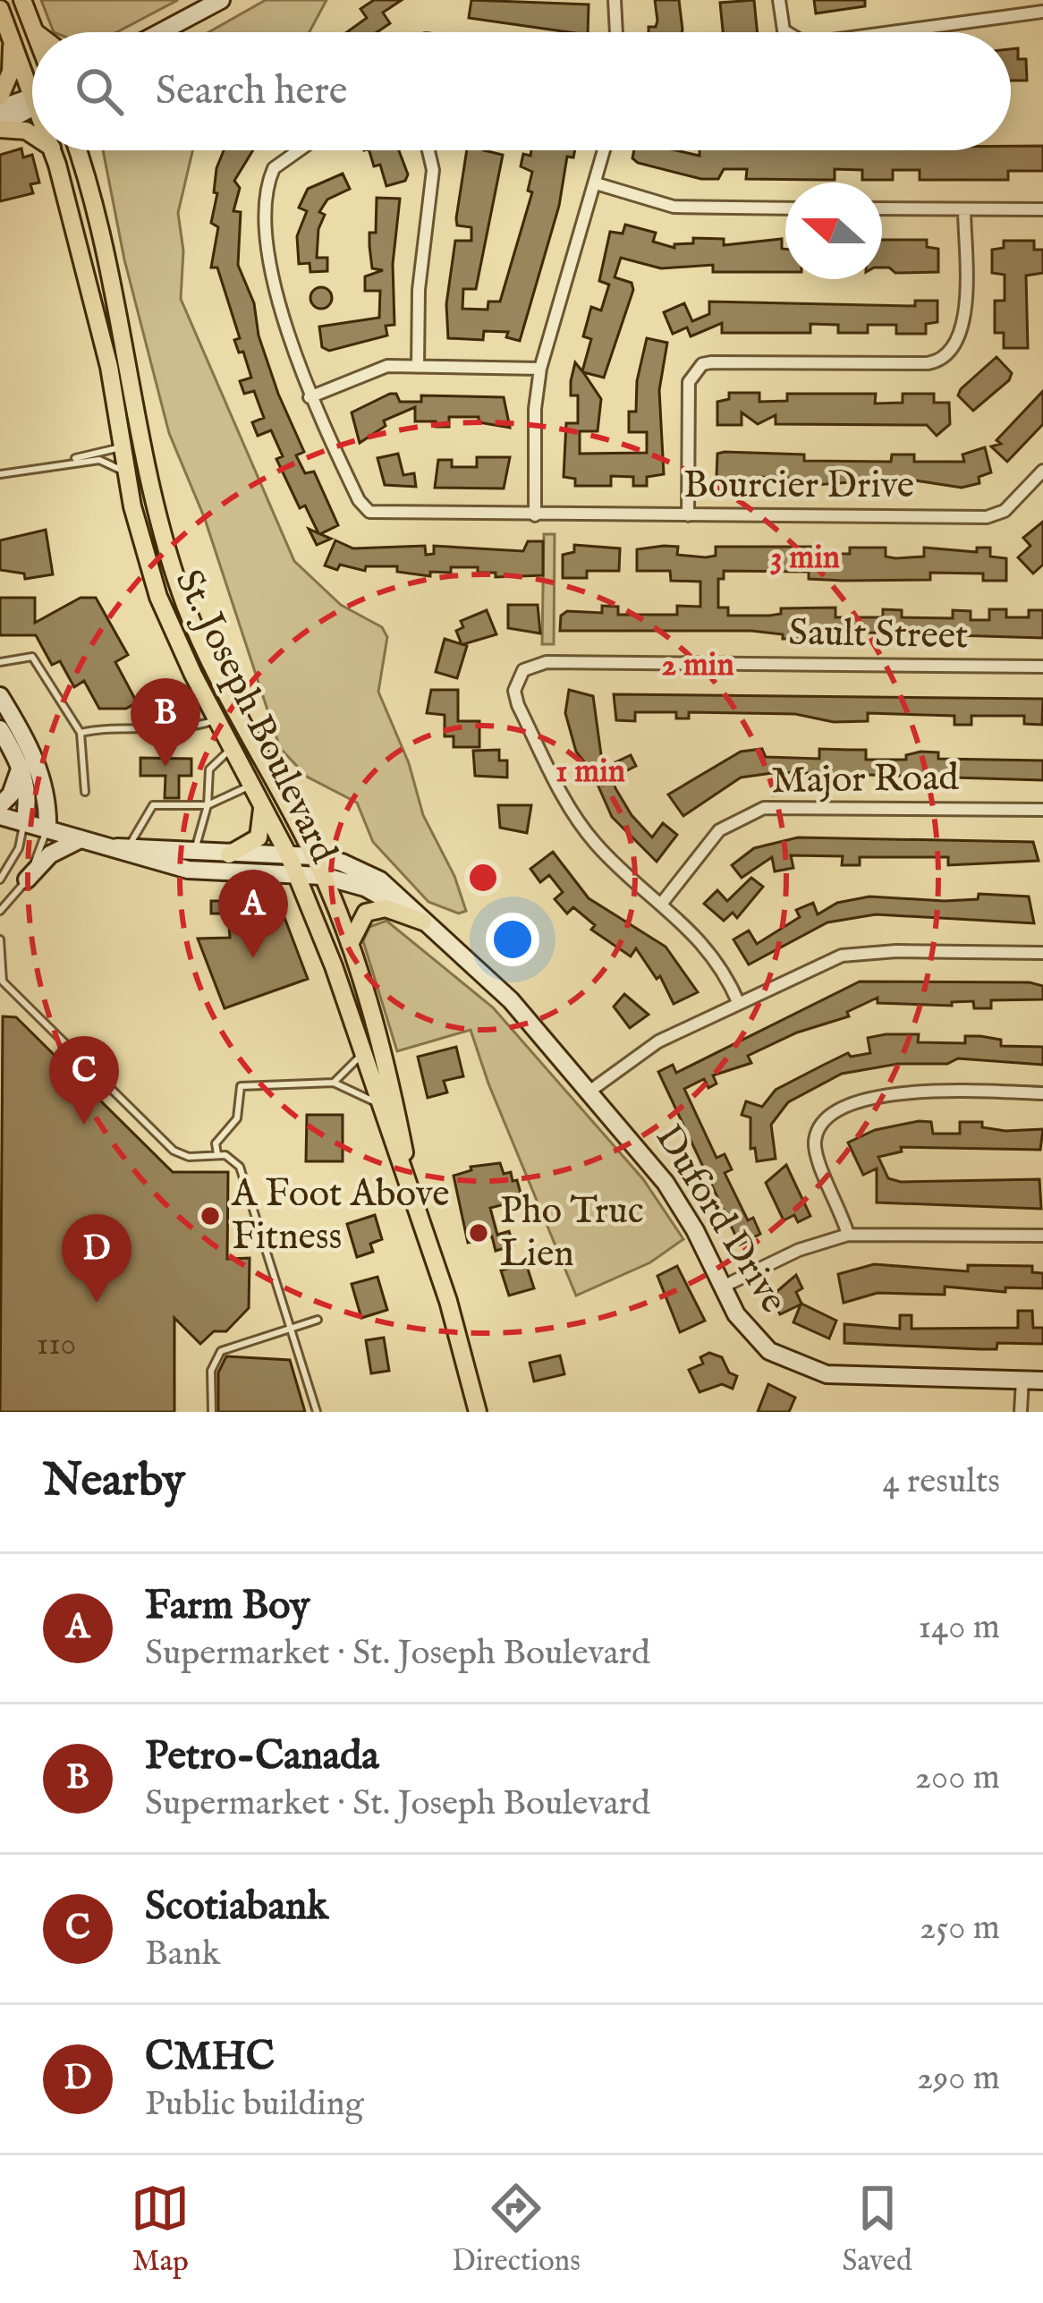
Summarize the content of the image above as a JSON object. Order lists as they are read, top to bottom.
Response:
{
  "streets": {
    "main road": ["St. Joseph Boulevard"],
    "street": [
      "Bourcier Drive",
      "Sault Street",
      "Major Road",
      "Duford Drive"
    ]
  },
  "crossings": [
    ["Sault Street", "Major Road"],
    ["St. Joseph Boulevard", "Duford Drive"]
  ],
  "places": ["A Foot Above Fitness", "Pho Truc Lien"],
  "house_numbers": ["110"],
  "north": "left",
  "page": {
    "search": "Search here",
    "pins": [
      "B",
      "A",
      "C",
      "D"
    ],
    "heading": ["Nearby", "4 results"],
    "list": [
      {
        "mark": "A",
        "name": "Farm Boy",
        "note": "Supermarket · St. Joseph Boulevard",
        "value": "140 m"
      },
      {
        "mark": "B",
        "name": "Petro-Canada",
        "note": "Supermarket · St. Joseph Boulevard",
        "value": "200 m"
      },
      {
        "mark": "C",
        "name": "Scotiabank",
        "note": "Bank",
        "value": "250 m"
      },
      {
        "mark": "D",
        "name": "CMHC",
        "note": "Public building",
        "value": "290 m"
      }
    ],
    "nav": ["Map", "Directions", "Saved"]
  },
  "rings": ["3 min", "2 min", "1 min"]
}
